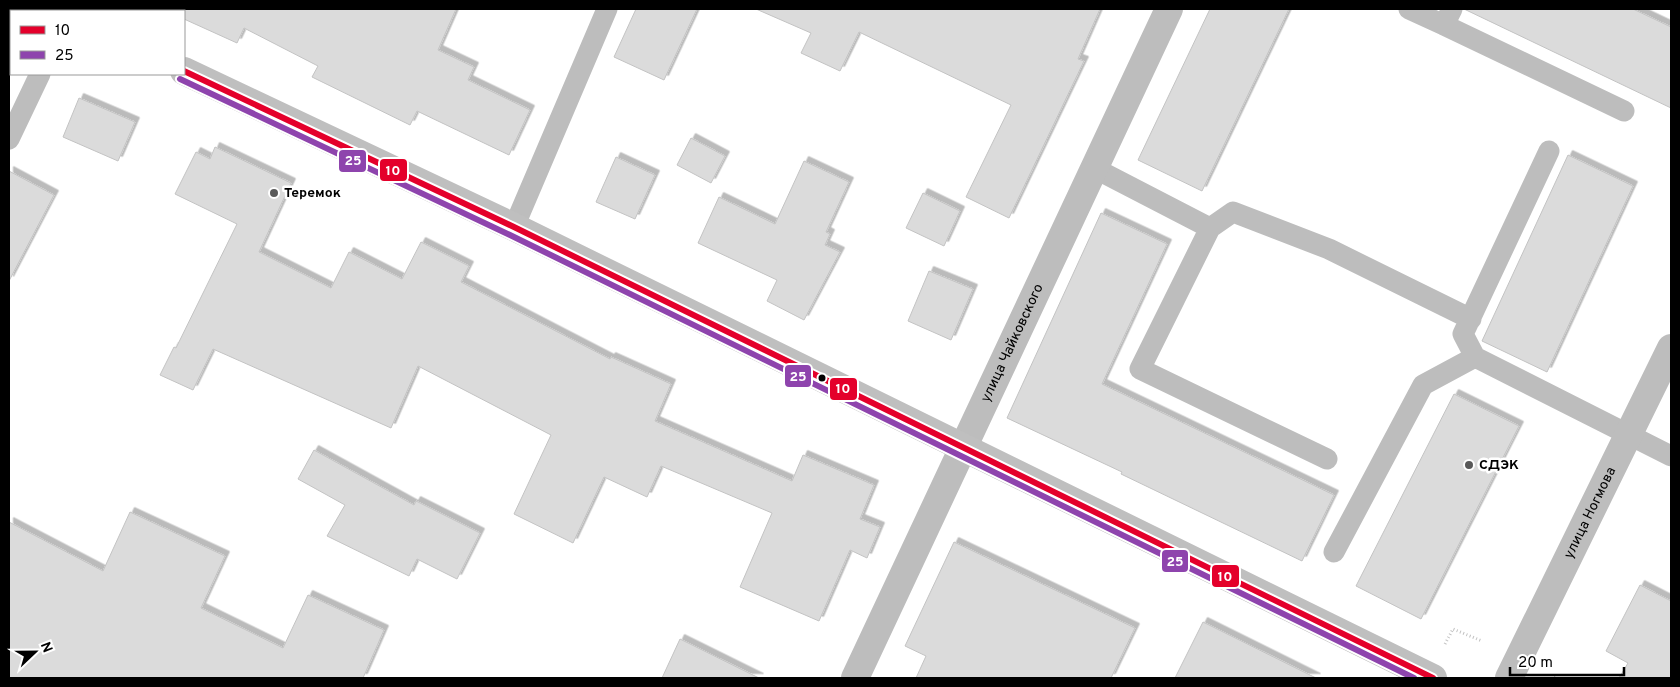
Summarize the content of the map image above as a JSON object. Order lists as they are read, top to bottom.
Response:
{
  "streets": {
    "street": ["улица Чайковского", "улица Ногмова"]
  },
  "places": ["Теремок", "СДЭК"],
  "lines": ["transit line 10", "transit line 25"],
  "legend": ["10", "25"],
  "scale_bar": "20 m",
  "north": "right"
}
